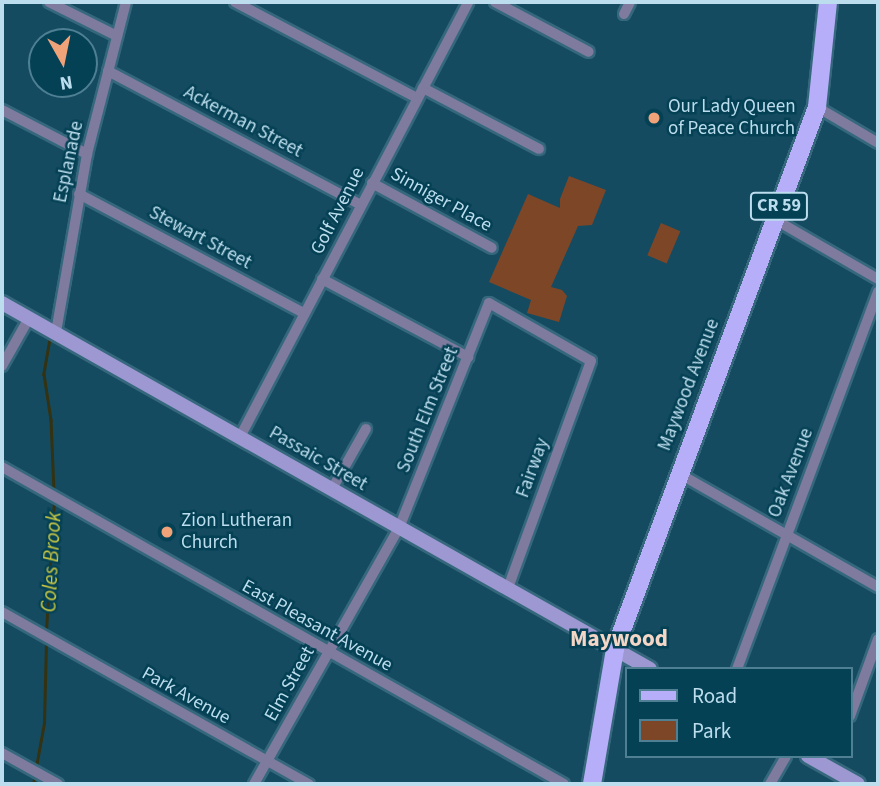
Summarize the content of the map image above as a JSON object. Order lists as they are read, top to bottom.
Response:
{
  "streets": {
    "main road": ["CR 59", "Maywood Avenue", "Passaic Street"],
    "street": [
      "Ackerman Street",
      "Esplanade",
      "Sinniger Place",
      "Golf Avenue",
      "Stewart Street",
      "South Elm Street",
      "Fairway",
      "Oak Avenue",
      "East Pleasant Avenue",
      "Elm Street",
      "Park Avenue"
    ]
  },
  "crossings": [
    ["Ackerman Street", "Esplanade"],
    ["Ackerman Street", "Golf Avenue"],
    ["Esplanade", "Stewart Street"],
    ["Esplanade", "Passaic Street"],
    ["Sinniger Place", "Golf Avenue"],
    ["Golf Avenue", "Stewart Street"],
    ["Golf Avenue", "Passaic Street"],
    ["Maywood Avenue", "Passaic Street"],
    ["South Elm Street", "Passaic Street"],
    ["South Elm Street", "Fairway"],
    ["South Elm Street", "Elm Street"],
    ["Passaic Street", "Fairway"],
    ["Passaic Street", "Elm Street"],
    ["East Pleasant Avenue", "Elm Street"],
    ["Elm Street", "Park Avenue"]
  ],
  "districts": ["Maywood"],
  "water": ["Coles Brook"],
  "places": ["Our Lady Queen of Peace Church", "Zion Lutheran Church"],
  "legend": ["Road", "Park"],
  "north": "bottom"
}
